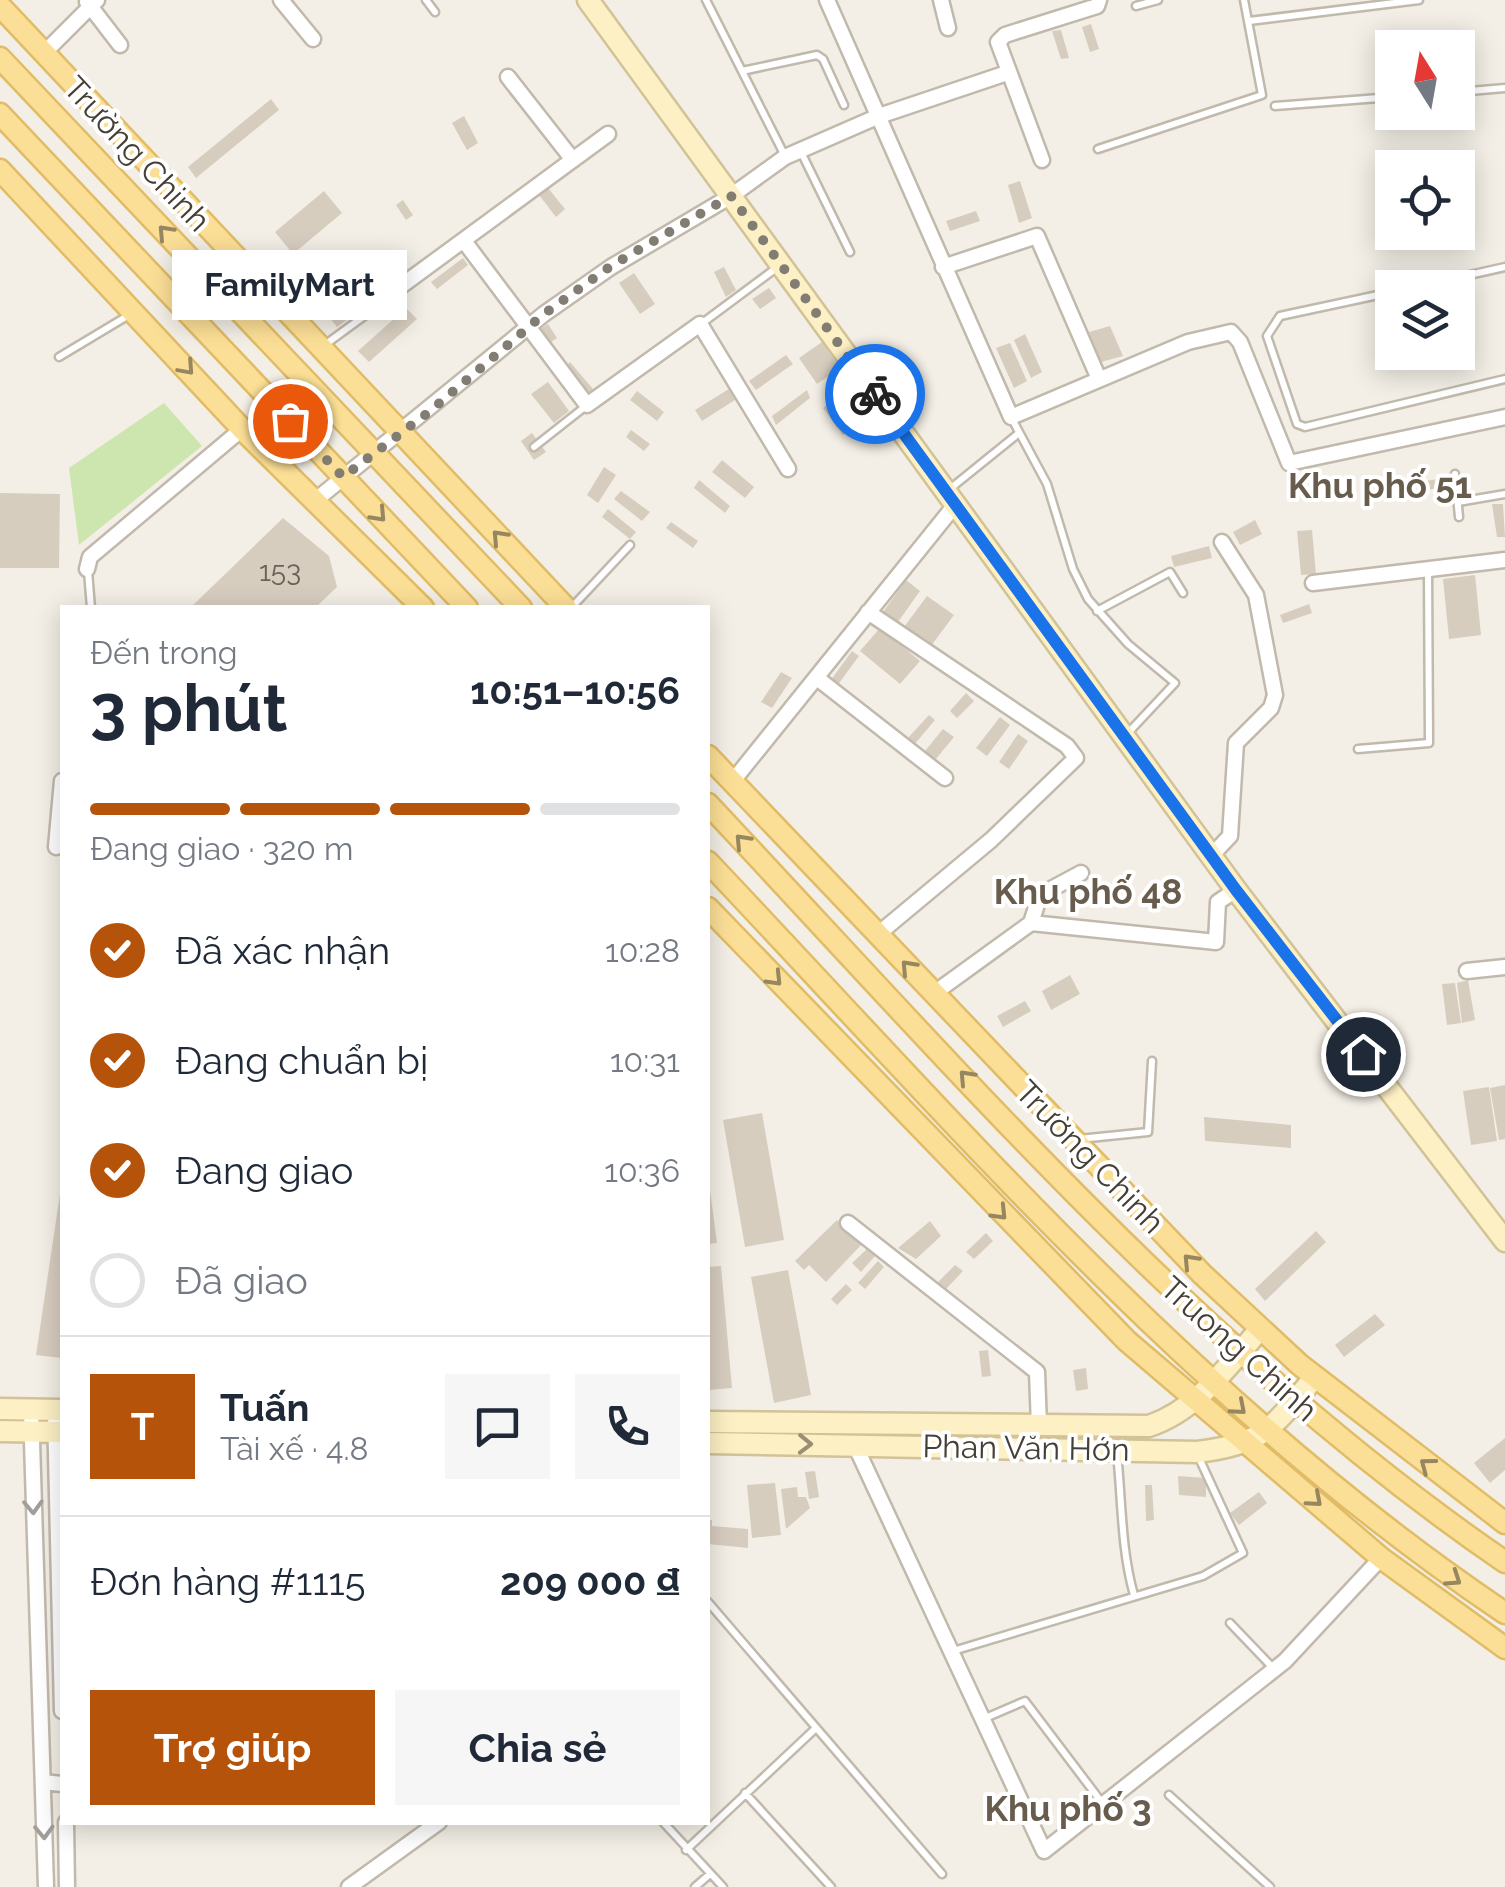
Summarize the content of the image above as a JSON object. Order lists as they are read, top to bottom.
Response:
{
  "streets": {
    "main road": ["Trường Chinh", "Truong Chinh"],
    "street": ["Phan Văn Hớn"]
  },
  "crossings": [
    ["Trường Chinh", "Phan Văn Hớn"],
    ["Truong Chinh", "Phan Văn Hớn"]
  ],
  "districts": ["Khu phố 51", "Khu phố 48", "Khu phố 3"],
  "places": ["FamilyMart"],
  "house_numbers": ["153"],
  "north": "top",
  "page": {
    "bubble": "FamilyMart",
    "heading": ["3 phút", "Đến trong", "10:51–10:56"],
    "panel": [
      "Tuấn",
      "Tài xế · 4.8",
      "Đơn hàng #1115",
      "209 000 ₫"
    ],
    "bar": "Đang giao · 320 m",
    "list": [
      ["Đã xác nhận", "10:28"],
      ["Đang chuẩn bị", "10:31"],
      ["Đang giao", "10:36"],
      "Đã giao"
    ],
    "round": "T",
    "buttons": ["Trợ giúp", "Chia sẻ"]
  }
}
